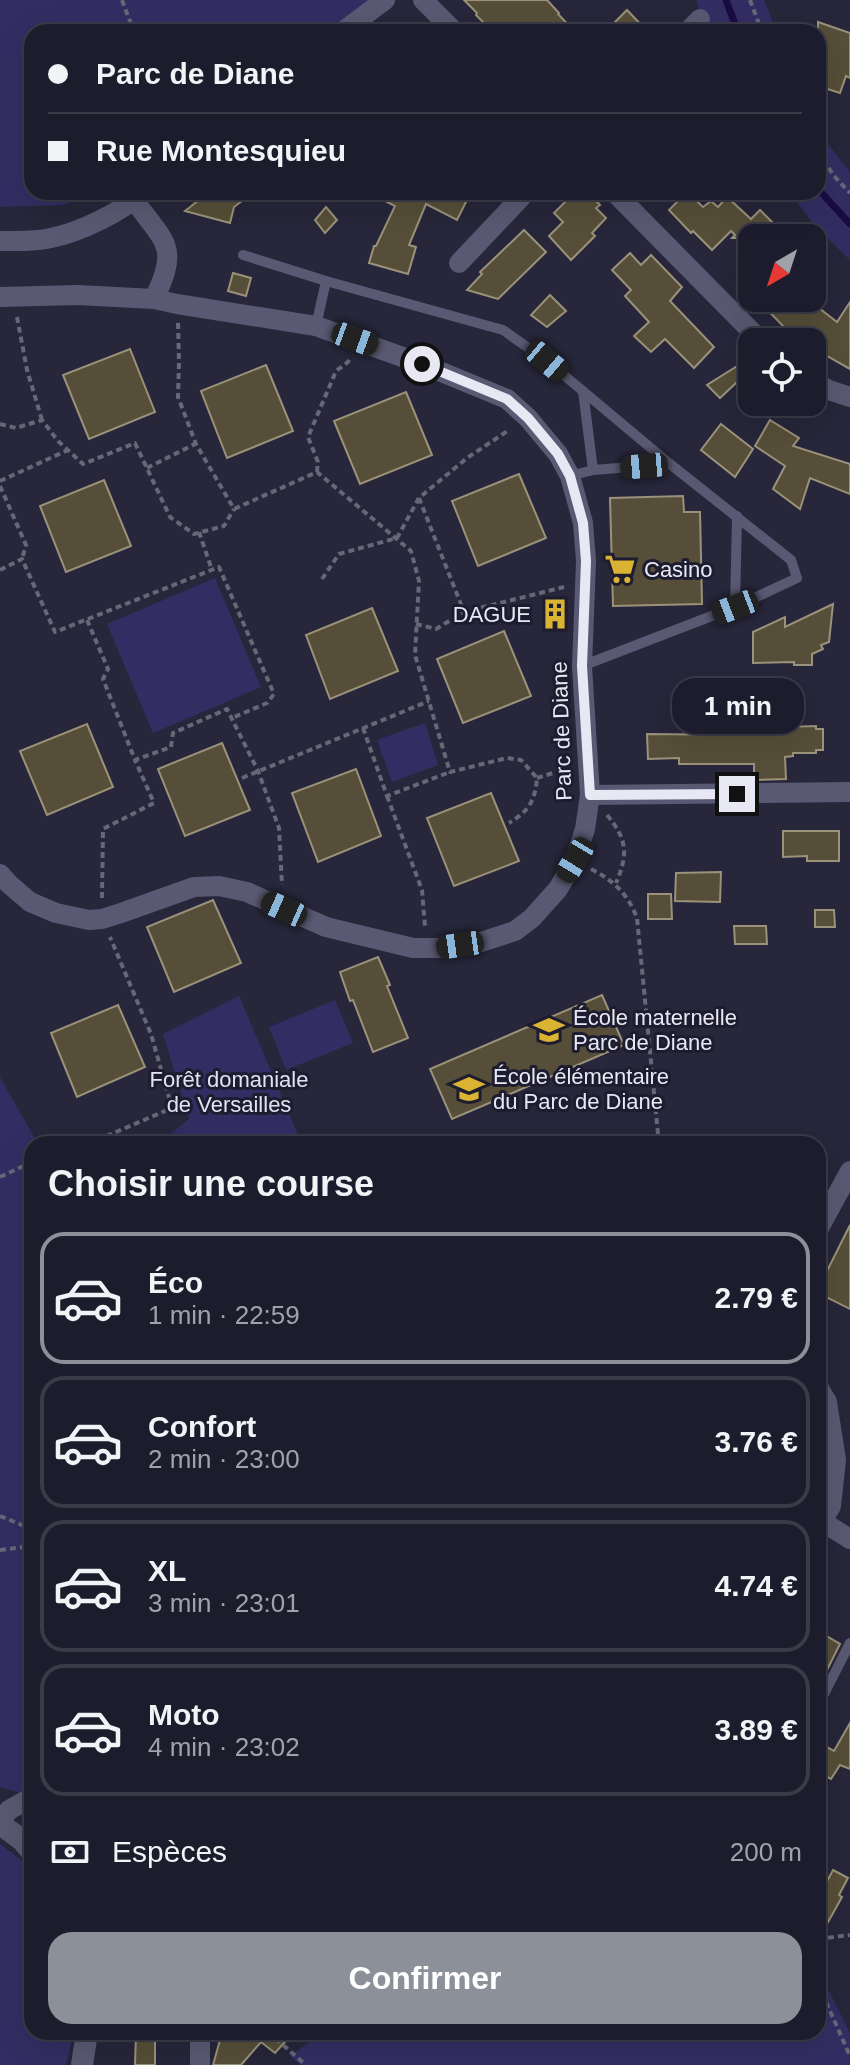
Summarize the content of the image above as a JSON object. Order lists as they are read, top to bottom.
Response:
{
  "streets": {
    "street": ["Parc de Diane"]
  },
  "parks": ["Forêt domaniale de Versailles"],
  "places": {
    "supermarket": ["Casino"],
    "building": ["DAGUE"],
    "school or university": ["École maternelle Parc de Diane", "École élémentaire du Parc de Diane"]
  },
  "north": "bottom left",
  "page": {
    "banner": ["Parc de Diane", "Rue Montesquieu"],
    "bubble": "1 min",
    "heading": "Choisir une course",
    "list": [
      {
        "name": "Éco",
        "note": "1 min · 22:59",
        "value": "2.79 €"
      },
      {
        "name": "Confort",
        "note": "2 min · 23:00",
        "value": "3.76 €"
      },
      {
        "name": "XL",
        "note": "3 min · 23:01",
        "value": "4.74 €"
      },
      {
        "name": "Moto",
        "note": "4 min · 23:02",
        "value": "3.89 €"
      }
    ],
    "pay": ["Espèces", "200 m"],
    "buttons": "Confirmer"
  }
}
